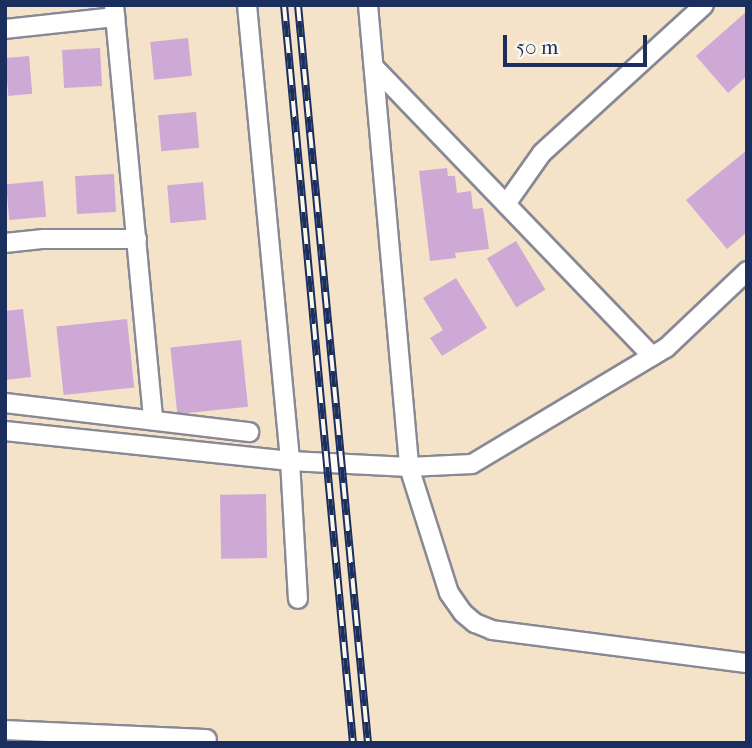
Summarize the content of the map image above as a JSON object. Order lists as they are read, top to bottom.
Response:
{
  "scale_bar": "50 m"
}
